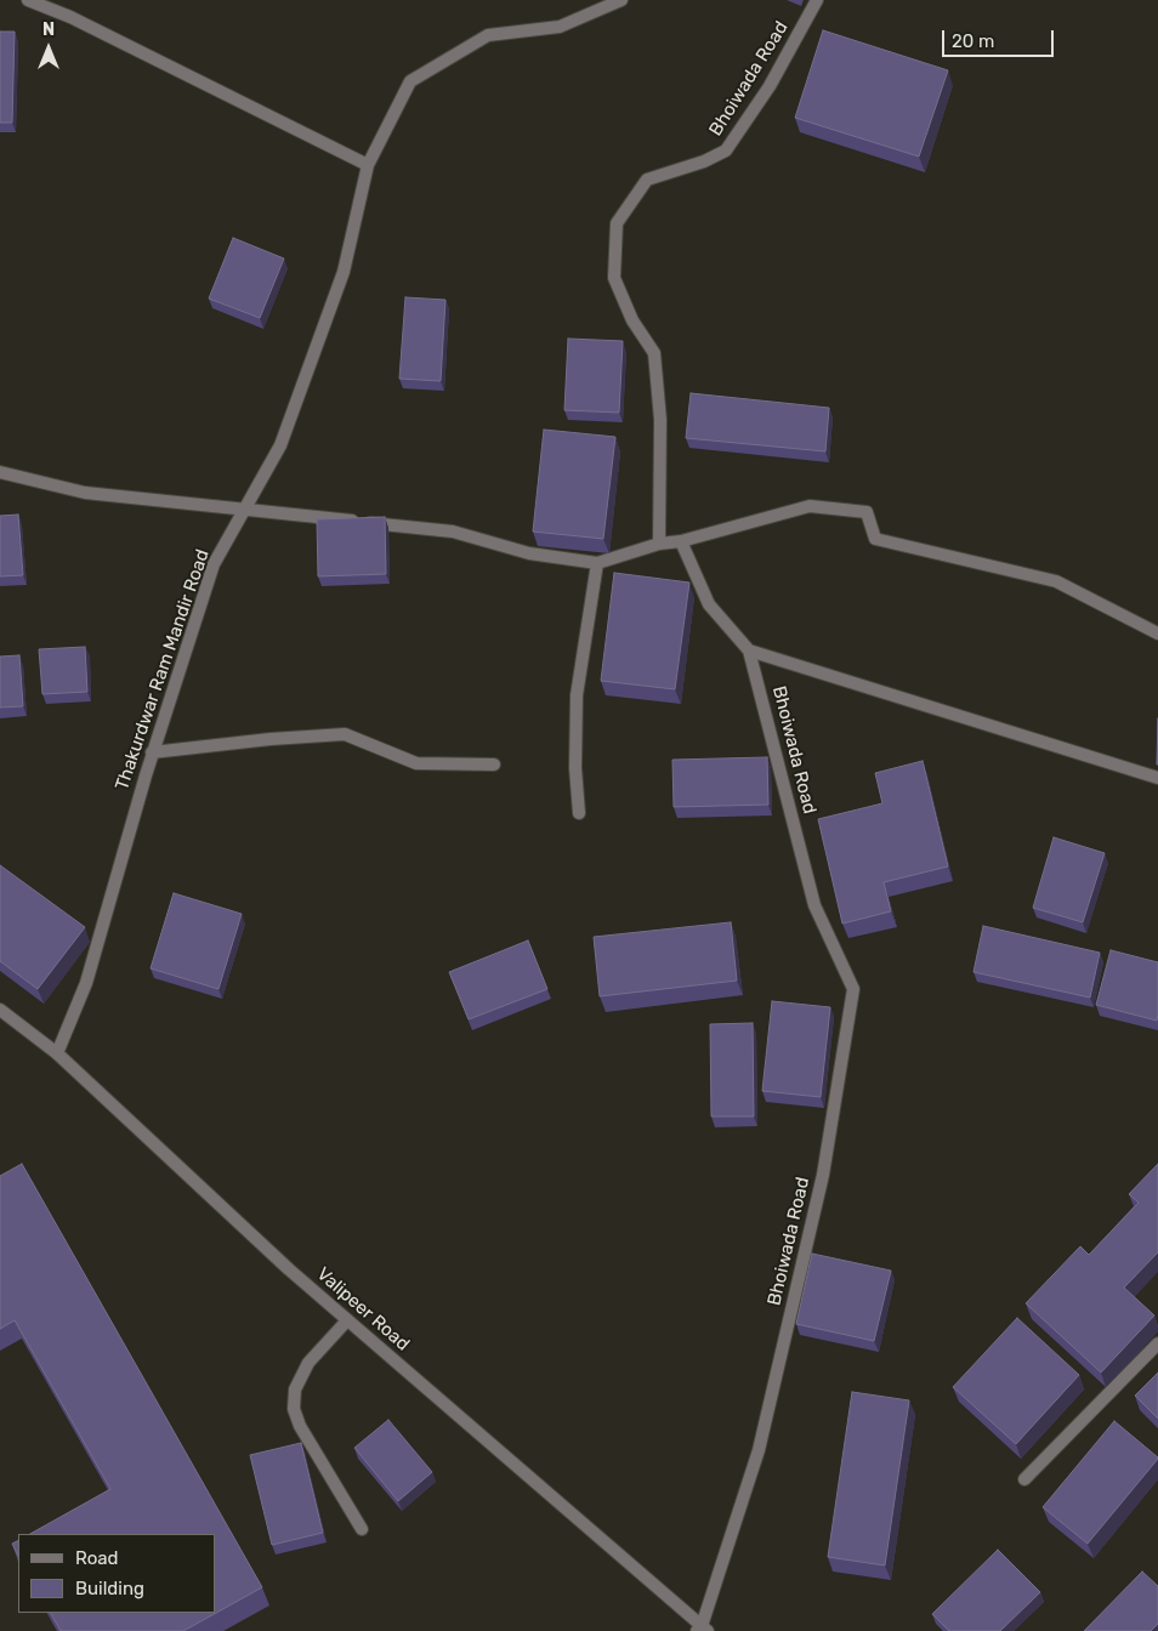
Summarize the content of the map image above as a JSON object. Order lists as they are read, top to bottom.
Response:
{
  "streets": {
    "street": ["Bhoiwada Road", "Thakurdwar Ram Mandir Road", "Valipeer Road"]
  },
  "crossings": [
    ["Bhoiwada Road", "Valipeer Road"],
    ["Thakurdwar Ram Mandir Road", "Valipeer Road"]
  ],
  "legend": ["Road", "Building"],
  "scale_bar": "20 m",
  "north": "top"
}
